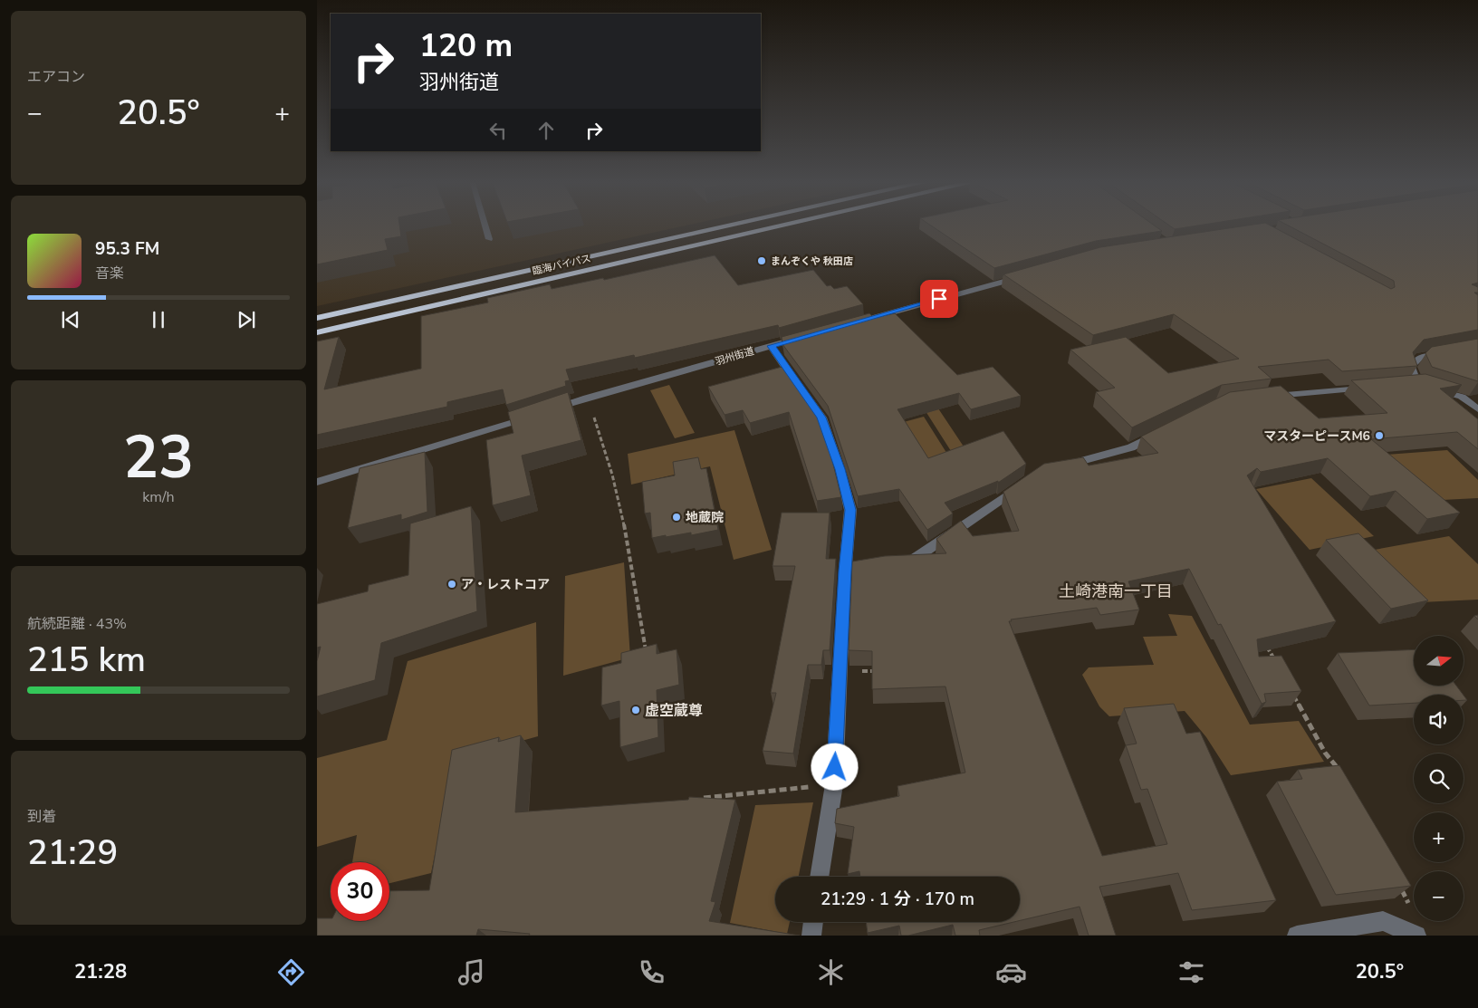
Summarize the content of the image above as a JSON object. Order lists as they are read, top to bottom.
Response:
{
  "streets": {
    "highway": ["臨海バイパス"],
    "street": ["羽州街道"]
  },
  "districts": ["土崎港南一丁目"],
  "places": [
    "まんぞくや 秋田店",
    "マスターピースM6",
    "地蔵院",
    "ア・レストコア",
    "虚空蔵尊"
  ],
  "north": "right",
  "page": {
    "tile": [
      "エアコン",
      ["23", "km/h"],
      ["航続距離 · 43%", "215 km"],
      ["到着", "21:29"]
    ],
    "turn": ["120 m", "羽州街道"],
    "heat": ["−", "20.5°", "+"],
    "song": ["95.3 FM", "音楽"],
    "map_buttons": ["+", "−"],
    "limit": "30",
    "trip": "21:29 · 1 分 · 170 m",
    "tabs": ["21:28", "20.5°"]
  }
}
